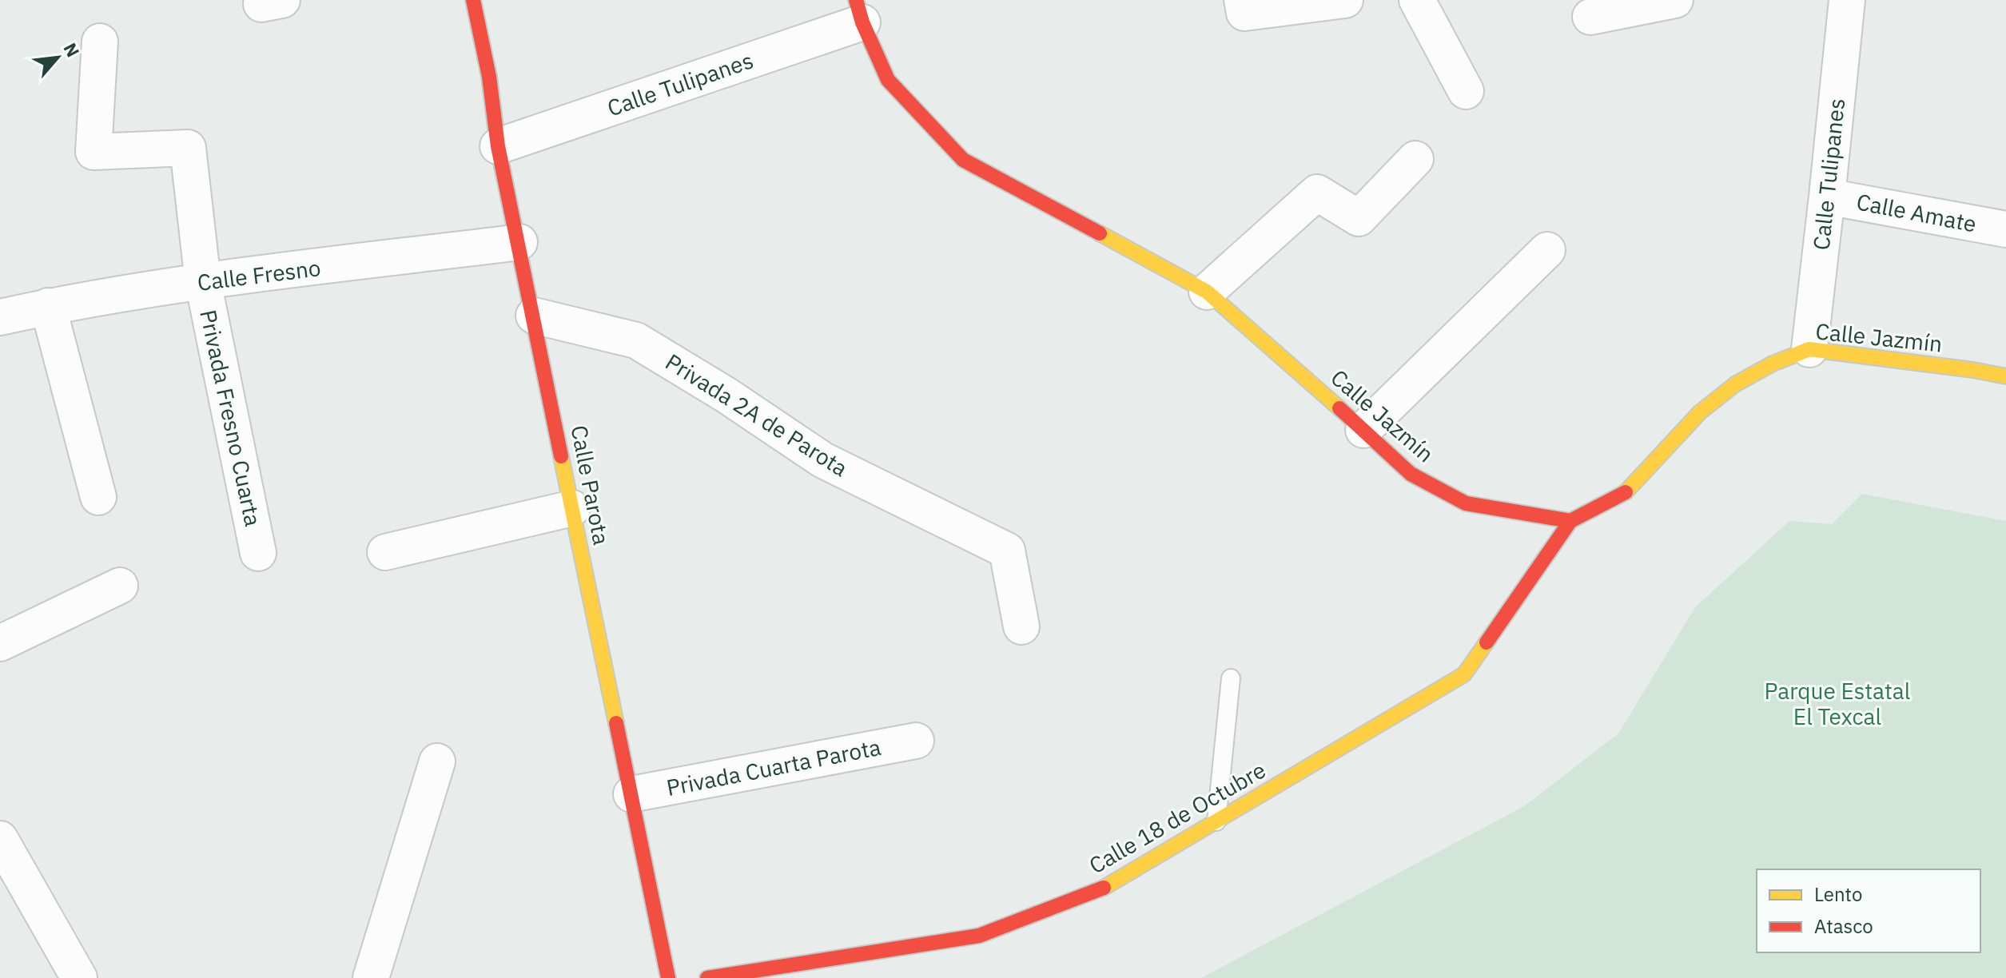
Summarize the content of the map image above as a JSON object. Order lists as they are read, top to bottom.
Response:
{
  "streets": {
    "street": [
      "Calle Tulipanes",
      "Calle Amate",
      "Calle Fresno",
      "Calle Jazmín",
      "Privada 2A de Parota",
      "Privada Fresno Cuarta",
      "Calle Parota",
      "Privada Cuarta Parota",
      "Calle 18 de Octubre"
    ]
  },
  "crossings": [
    ["Calle Tulipanes", "Calle Amate"],
    ["Calle Tulipanes", "Calle Jazmín"],
    ["Calle Tulipanes", "Calle Parota"],
    ["Calle Fresno", "Privada Fresno Cuarta"],
    ["Calle Fresno", "Calle Parota"],
    ["Calle Jazmín", "Calle 18 de Octubre"],
    ["Privada 2A de Parota", "Calle Parota"],
    ["Calle Parota", "Privada Cuarta Parota"]
  ],
  "parks": ["Parque Estatal El Texcal"],
  "legend": ["Lento", "Atasco"],
  "north": "top right"
}
